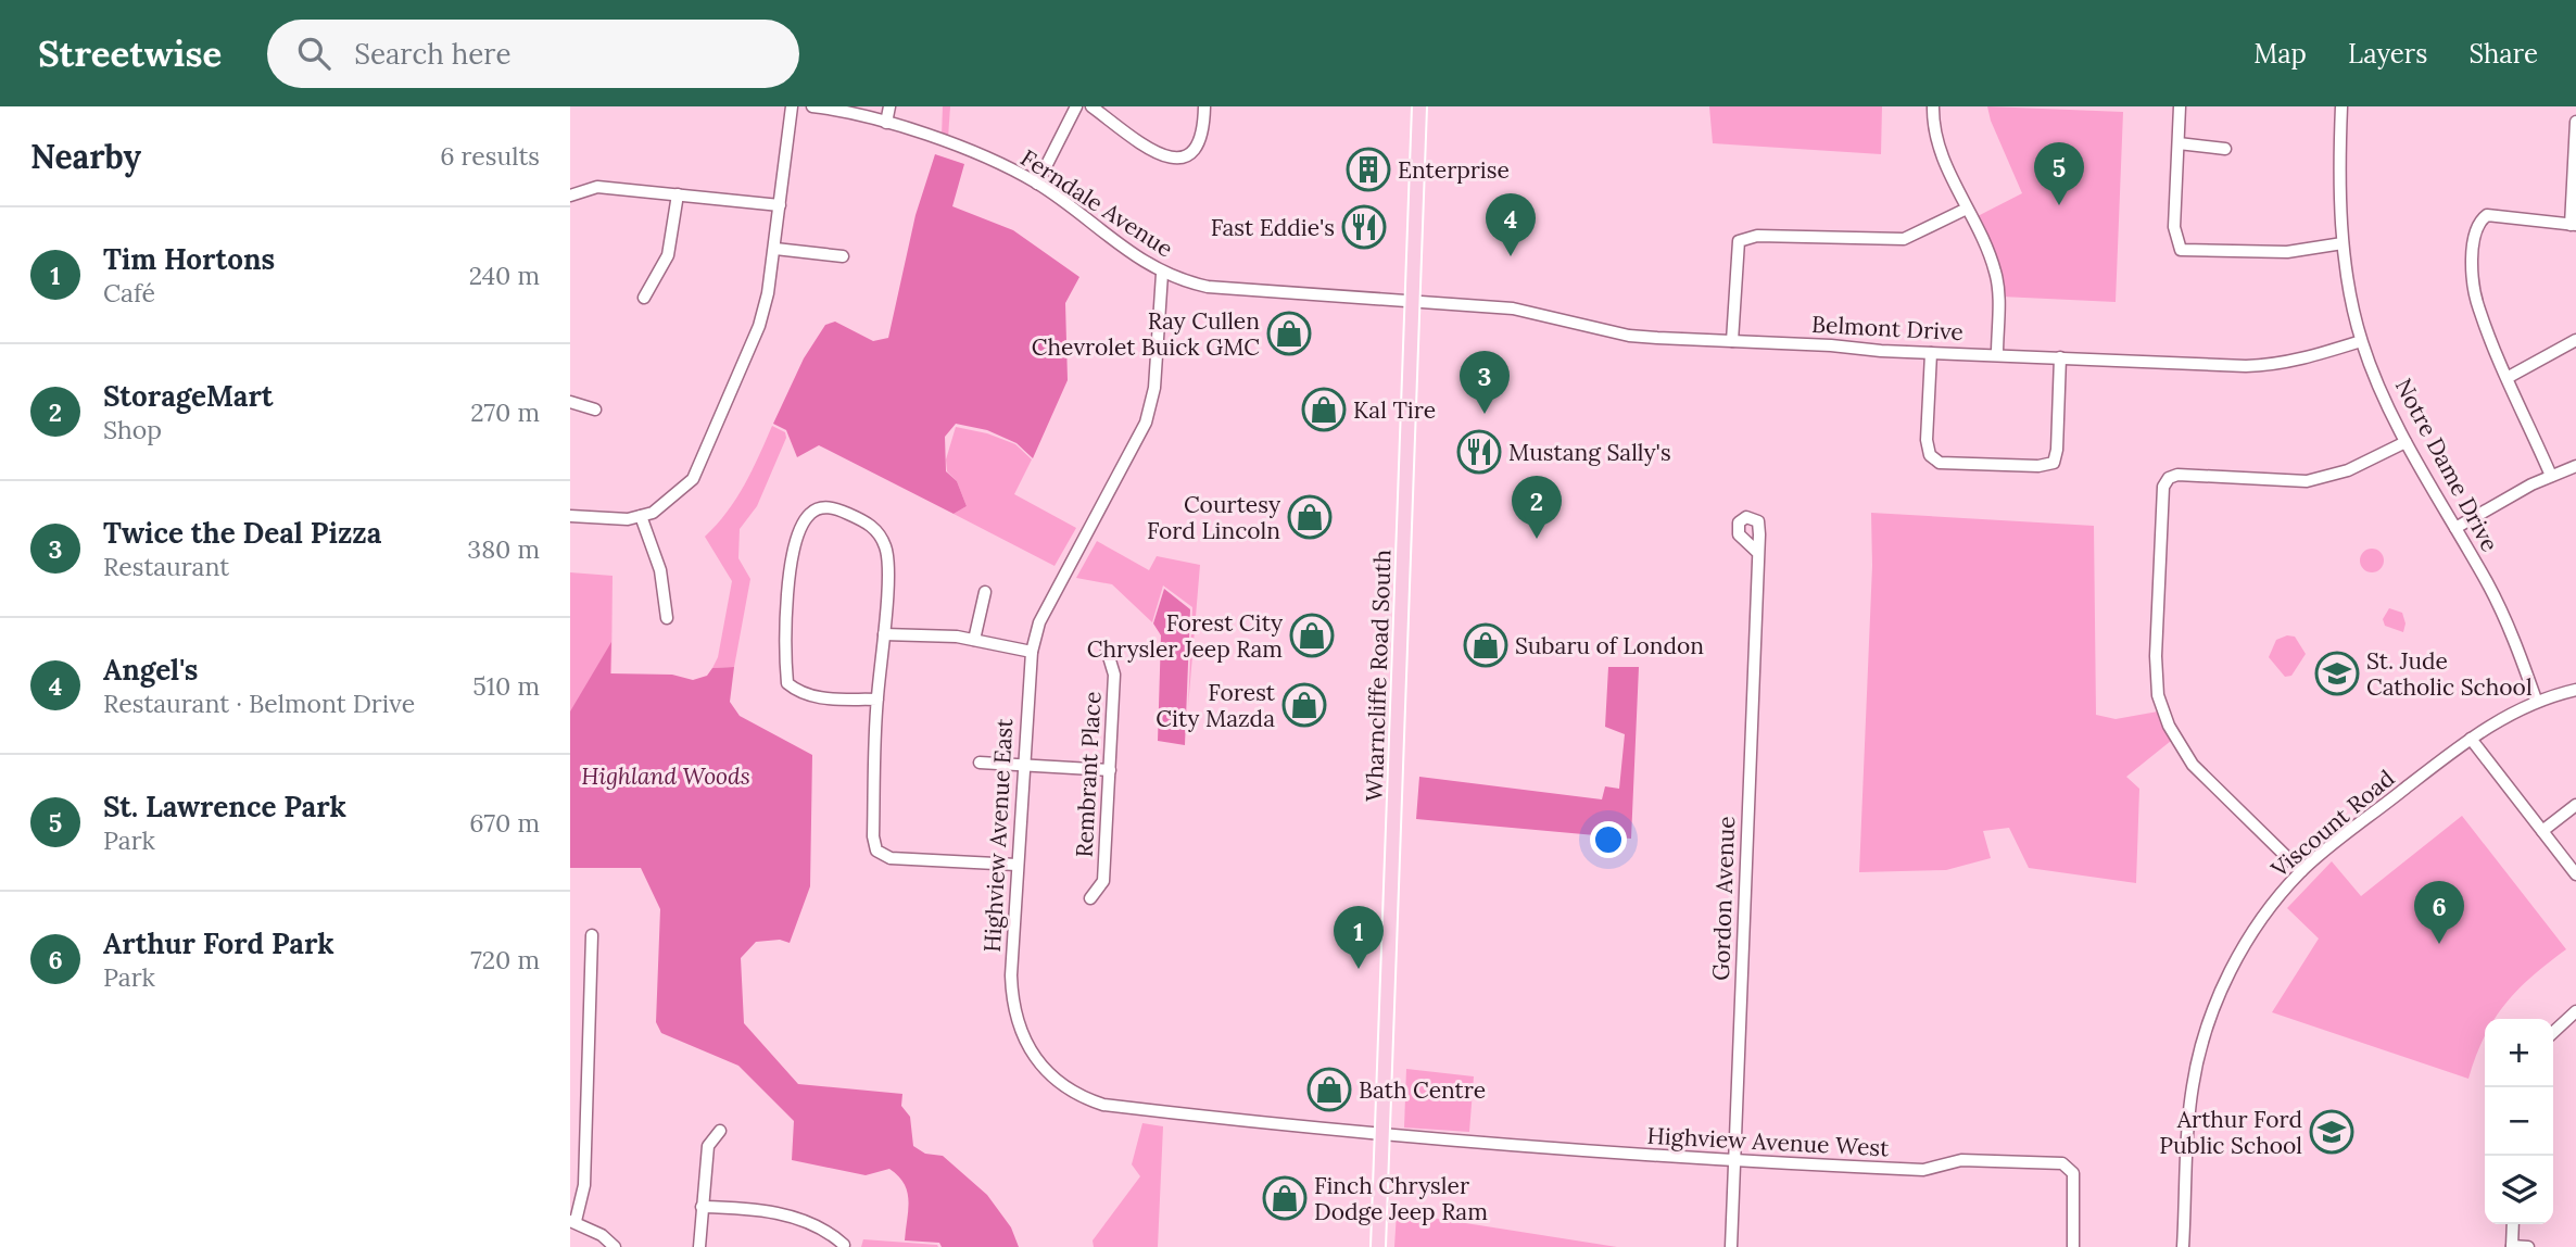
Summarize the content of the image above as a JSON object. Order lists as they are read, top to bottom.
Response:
{
  "streets": {
    "main road": ["Wharncliffe Road South"],
    "street": [
      "Ferndale Avenue",
      "Belmont Drive",
      "Notre Dame Drive",
      "Rembrant Place",
      "Viscount Road",
      "Highview Avenue East",
      "Gordon Avenue",
      "Highview Avenue West"
    ]
  },
  "crossings": [
    ["Ferndale Avenue", "Belmont Drive"],
    ["Ferndale Avenue", "Wharncliffe Road South"],
    ["Ferndale Avenue", "Highview Avenue East"],
    ["Belmont Drive", "Notre Dame Drive"],
    ["Belmont Drive", "Wharncliffe Road South"],
    ["Notre Dame Drive", "Viscount Road"],
    ["Wharncliffe Road South", "Highview Avenue East"],
    ["Wharncliffe Road South", "Highview Avenue West"],
    ["Highview Avenue East", "Highview Avenue West"],
    ["Gordon Avenue", "Highview Avenue West"]
  ],
  "parks": ["Highland Woods"],
  "places": {
    "building": ["Enterprise"],
    "restaurant": ["Fast Eddie's", "Mustang Sally's"],
    "shop": [
      "Ray Cullen Chevrolet Buick GMC",
      "Kal Tire",
      "Courtesy Ford Lincoln",
      "Forest City Chrysler Jeep Ram",
      "Subaru of London",
      "Forest City Mazda",
      "Bath Centre",
      "Finch Chrysler Dodge Jeep Ram"
    ],
    "school or university": ["St. Jude Catholic School", "Arthur Ford Public School"]
  },
  "page": {
    "header": "Streetwise",
    "search": "Search here",
    "nav": ["Map", "Layers", "Share"],
    "heading": ["Nearby", "6 results"],
    "pins": [
      "5",
      "4",
      "3",
      "2",
      "6",
      "1"
    ],
    "list": [
      {
        "mark": "1",
        "name": "Tim Hortons",
        "note": "Café",
        "value": "240 m"
      },
      {
        "mark": "2",
        "name": "StorageMart",
        "note": "Shop",
        "value": "270 m"
      },
      {
        "mark": "3",
        "name": "Twice the Deal Pizza",
        "note": "Restaurant",
        "value": "380 m"
      },
      {
        "mark": "4",
        "name": "Angel's",
        "note": "Restaurant · Belmont Drive",
        "value": "510 m"
      },
      {
        "mark": "5",
        "name": "St. Lawrence Park",
        "note": "Park",
        "value": "670 m"
      },
      {
        "mark": "6",
        "name": "Arthur Ford Park",
        "note": "Park",
        "value": "720 m"
      }
    ],
    "map_buttons": ["+", "−"]
  }
}
